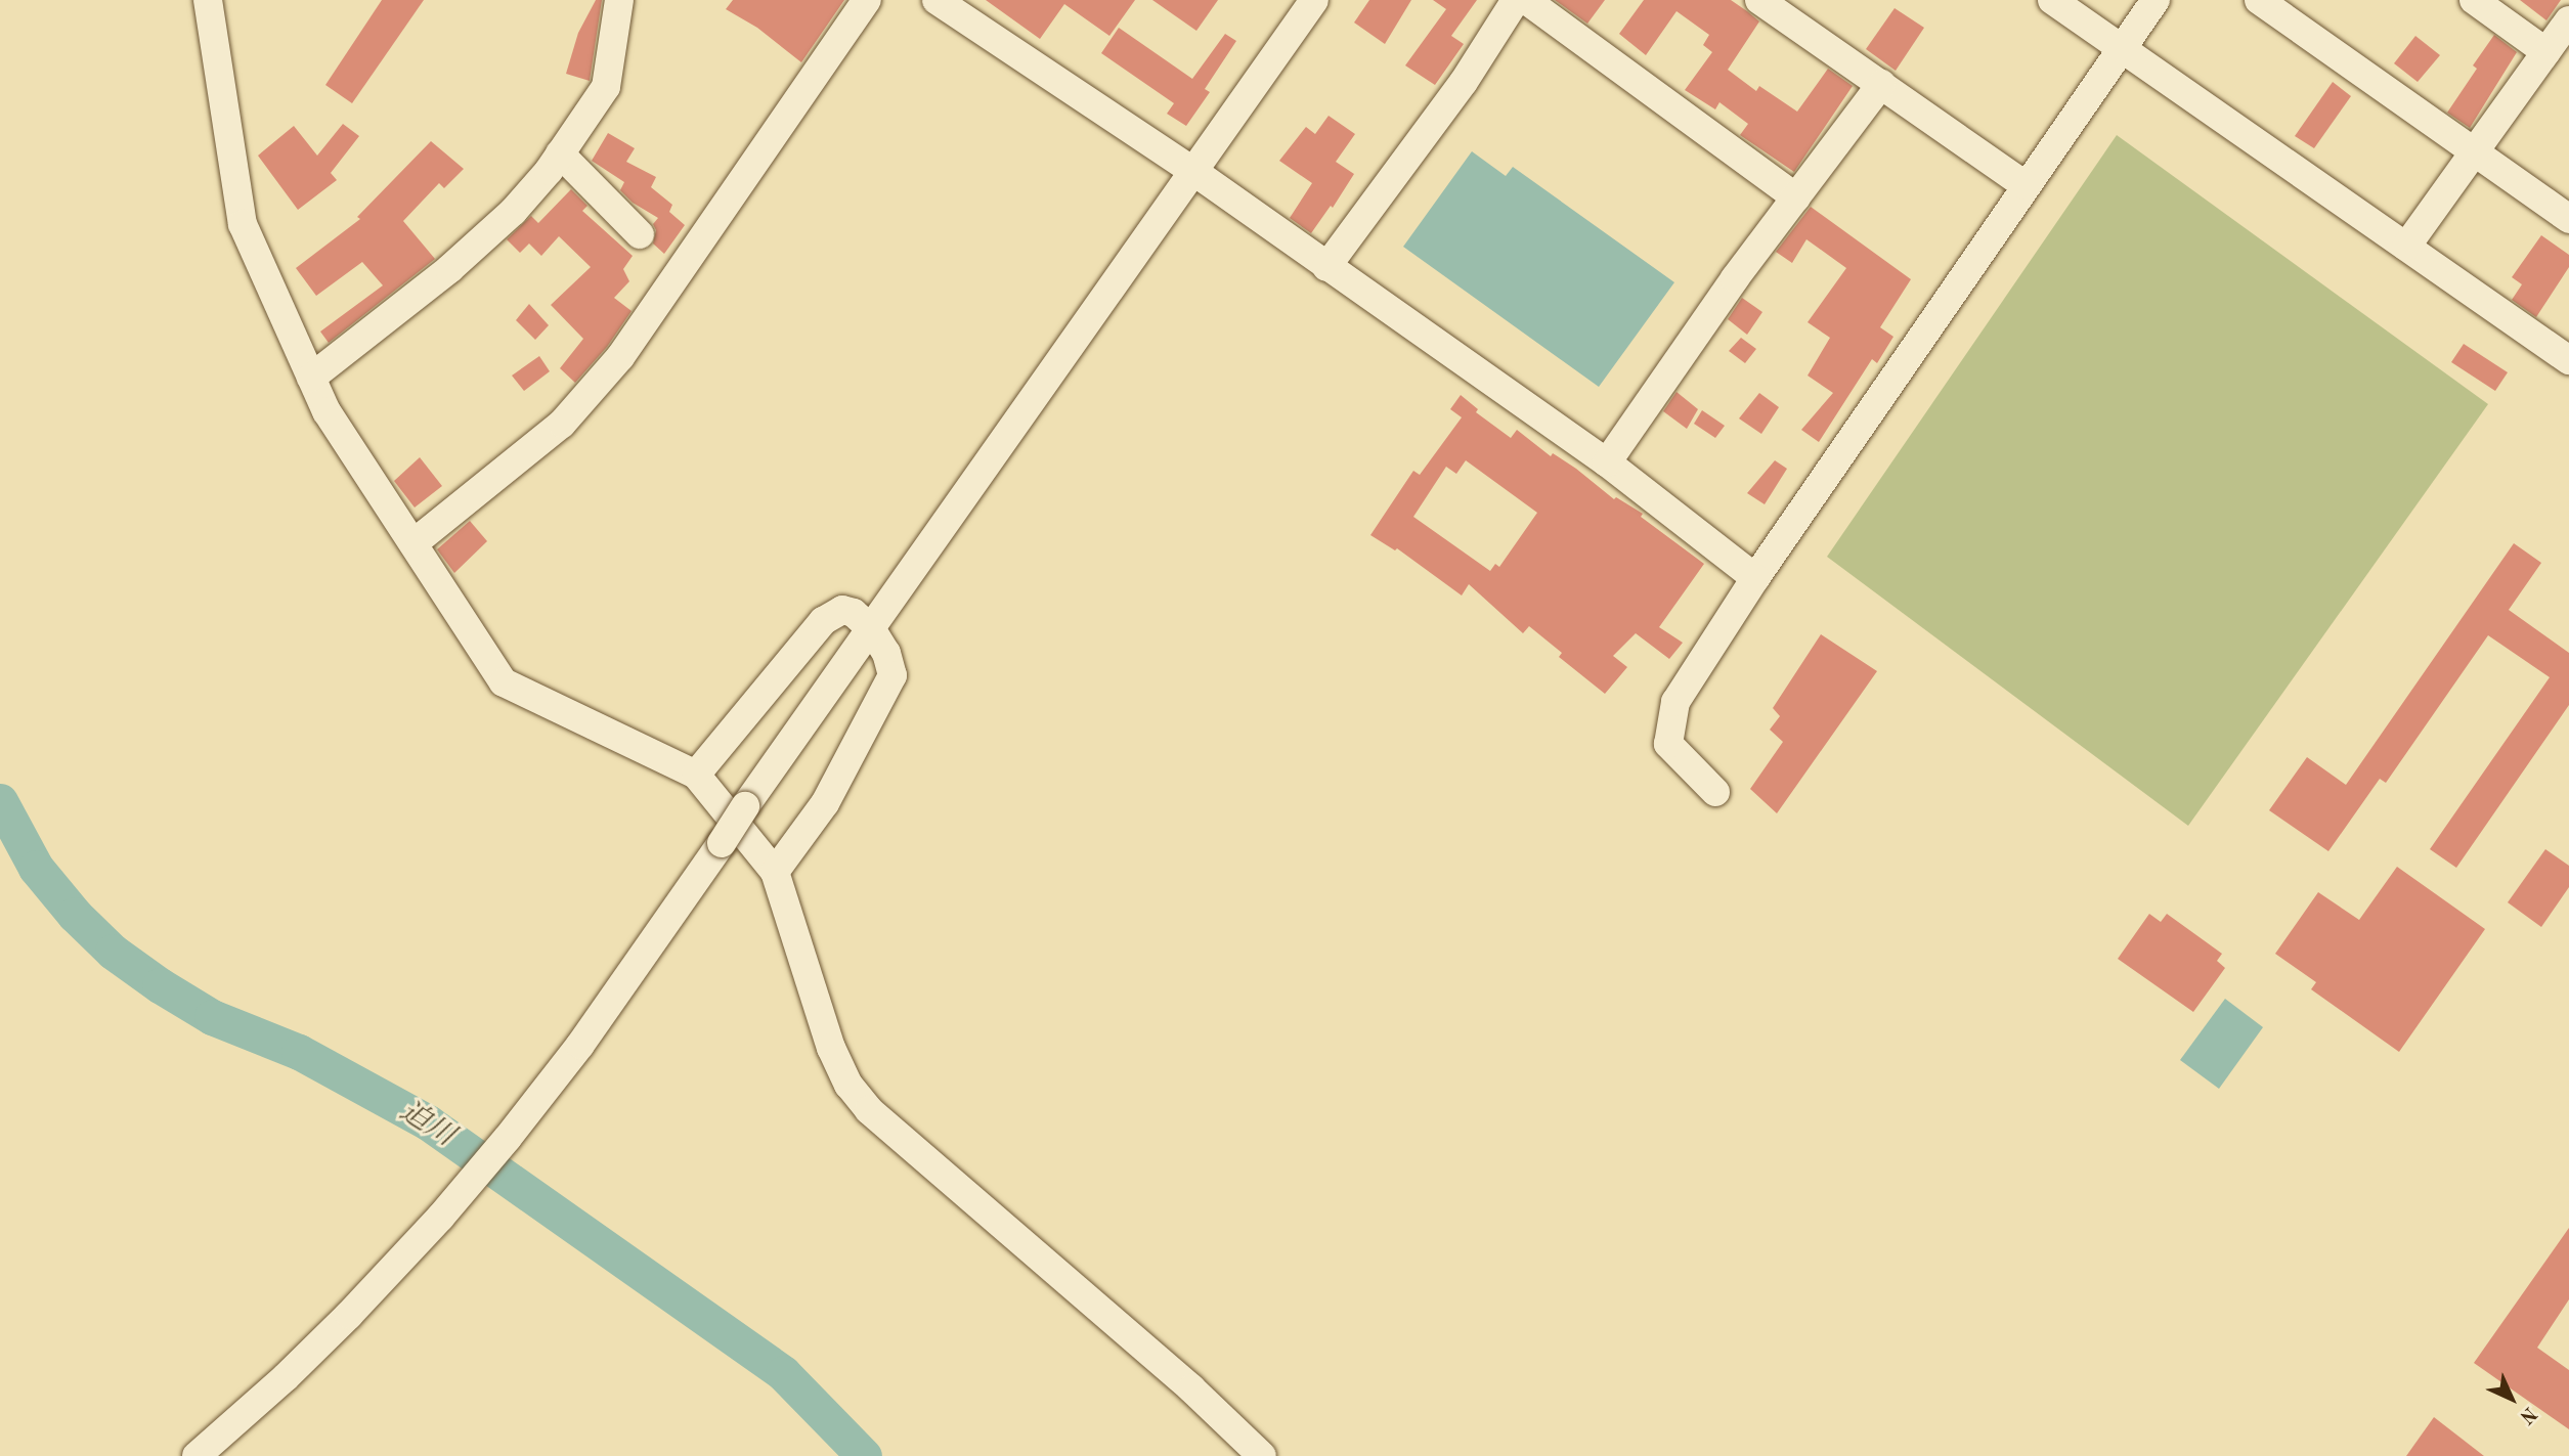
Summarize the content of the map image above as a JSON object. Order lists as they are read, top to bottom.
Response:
{
  "water": ["迫川"],
  "north": "bottom right"
}
